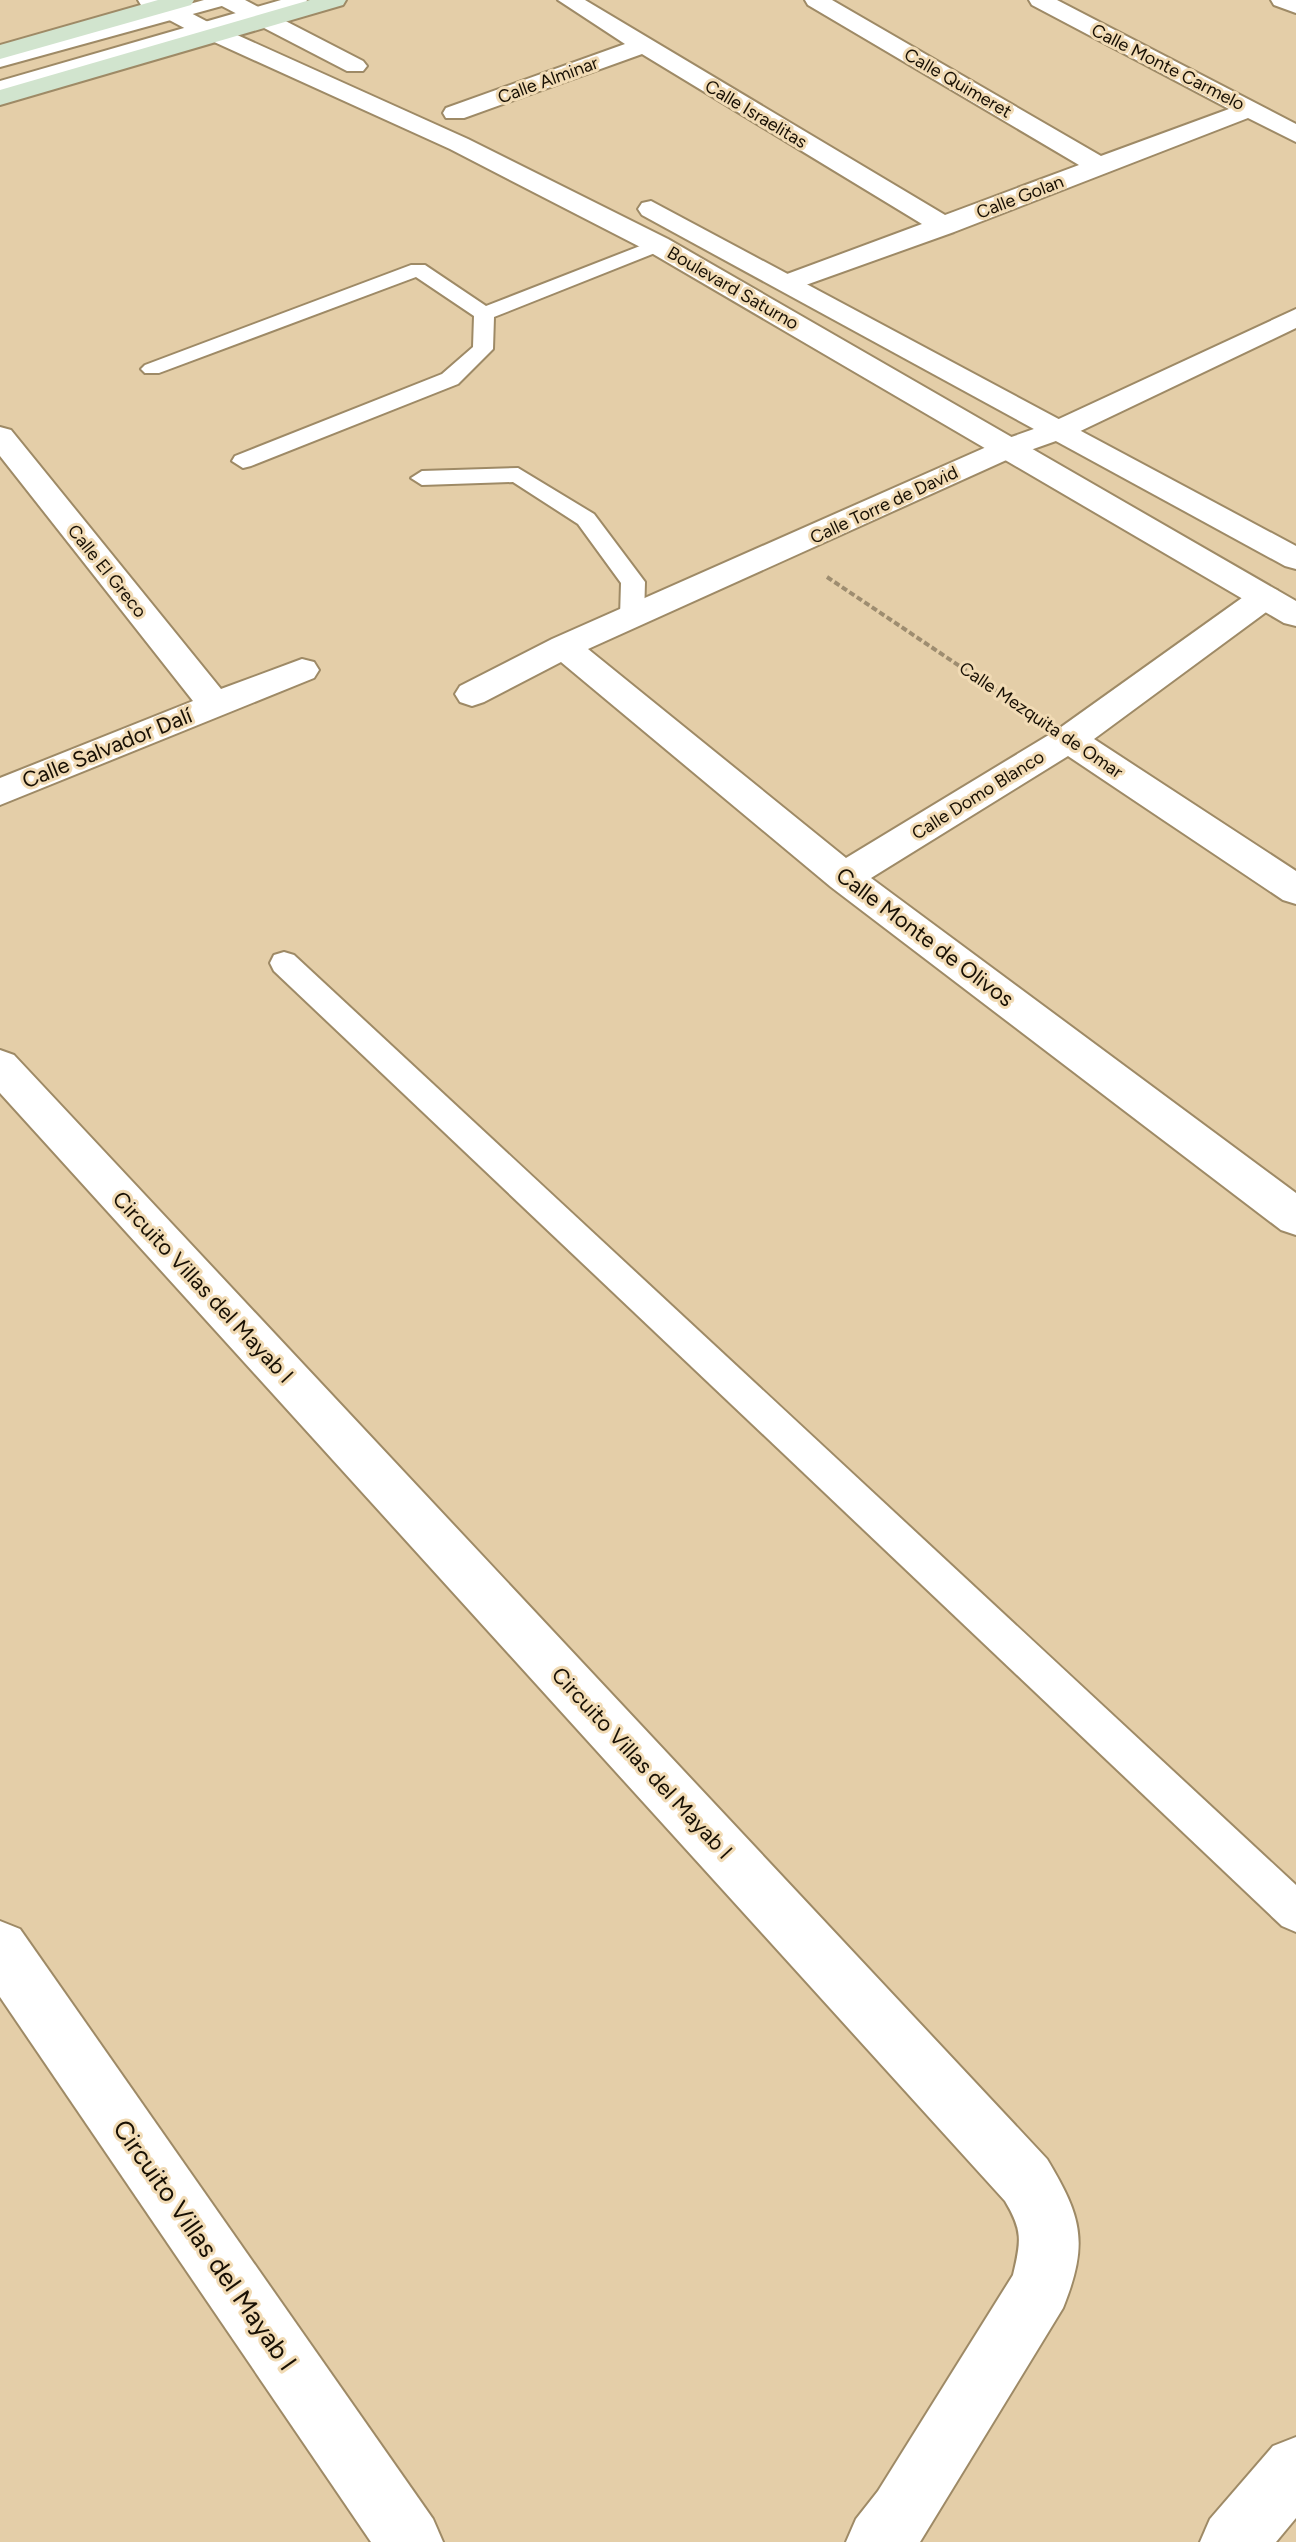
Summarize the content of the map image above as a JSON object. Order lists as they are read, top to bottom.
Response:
{
  "streets": {
    "street": [
      "Calle Monte Carmelo",
      "Calle Alminar",
      "Calle Quimeret",
      "Calle Israelitas",
      "Calle Golan",
      "Boulevard Saturno",
      "Calle Torre de David",
      "Calle El Greco",
      "Calle Mezquita de Omar",
      "Calle Salvador Dalí",
      "Calle Domo Blanco",
      "Calle Monte de Olivos",
      "Circuito Villas del Mayab I"
    ]
  },
  "crossings": [
    ["Calle Monte Carmelo", "Calle Golan"],
    ["Calle Alminar", "Calle Israelitas"],
    ["Calle Quimeret", "Calle Golan"],
    ["Calle Israelitas", "Calle Golan"],
    ["Calle Golan", "Boulevard Saturno"],
    ["Boulevard Saturno", "Calle Torre de David"],
    ["Boulevard Saturno", "Calle Domo Blanco"],
    ["Calle Torre de David", "Calle Mezquita de Omar"],
    ["Calle Torre de David", "Calle Monte de Olivos"],
    ["Calle El Greco", "Calle Salvador Dalí"],
    ["Calle Mezquita de Omar", "Calle Domo Blanco"],
    ["Calle Domo Blanco", "Calle Monte de Olivos"]
  ]
}
